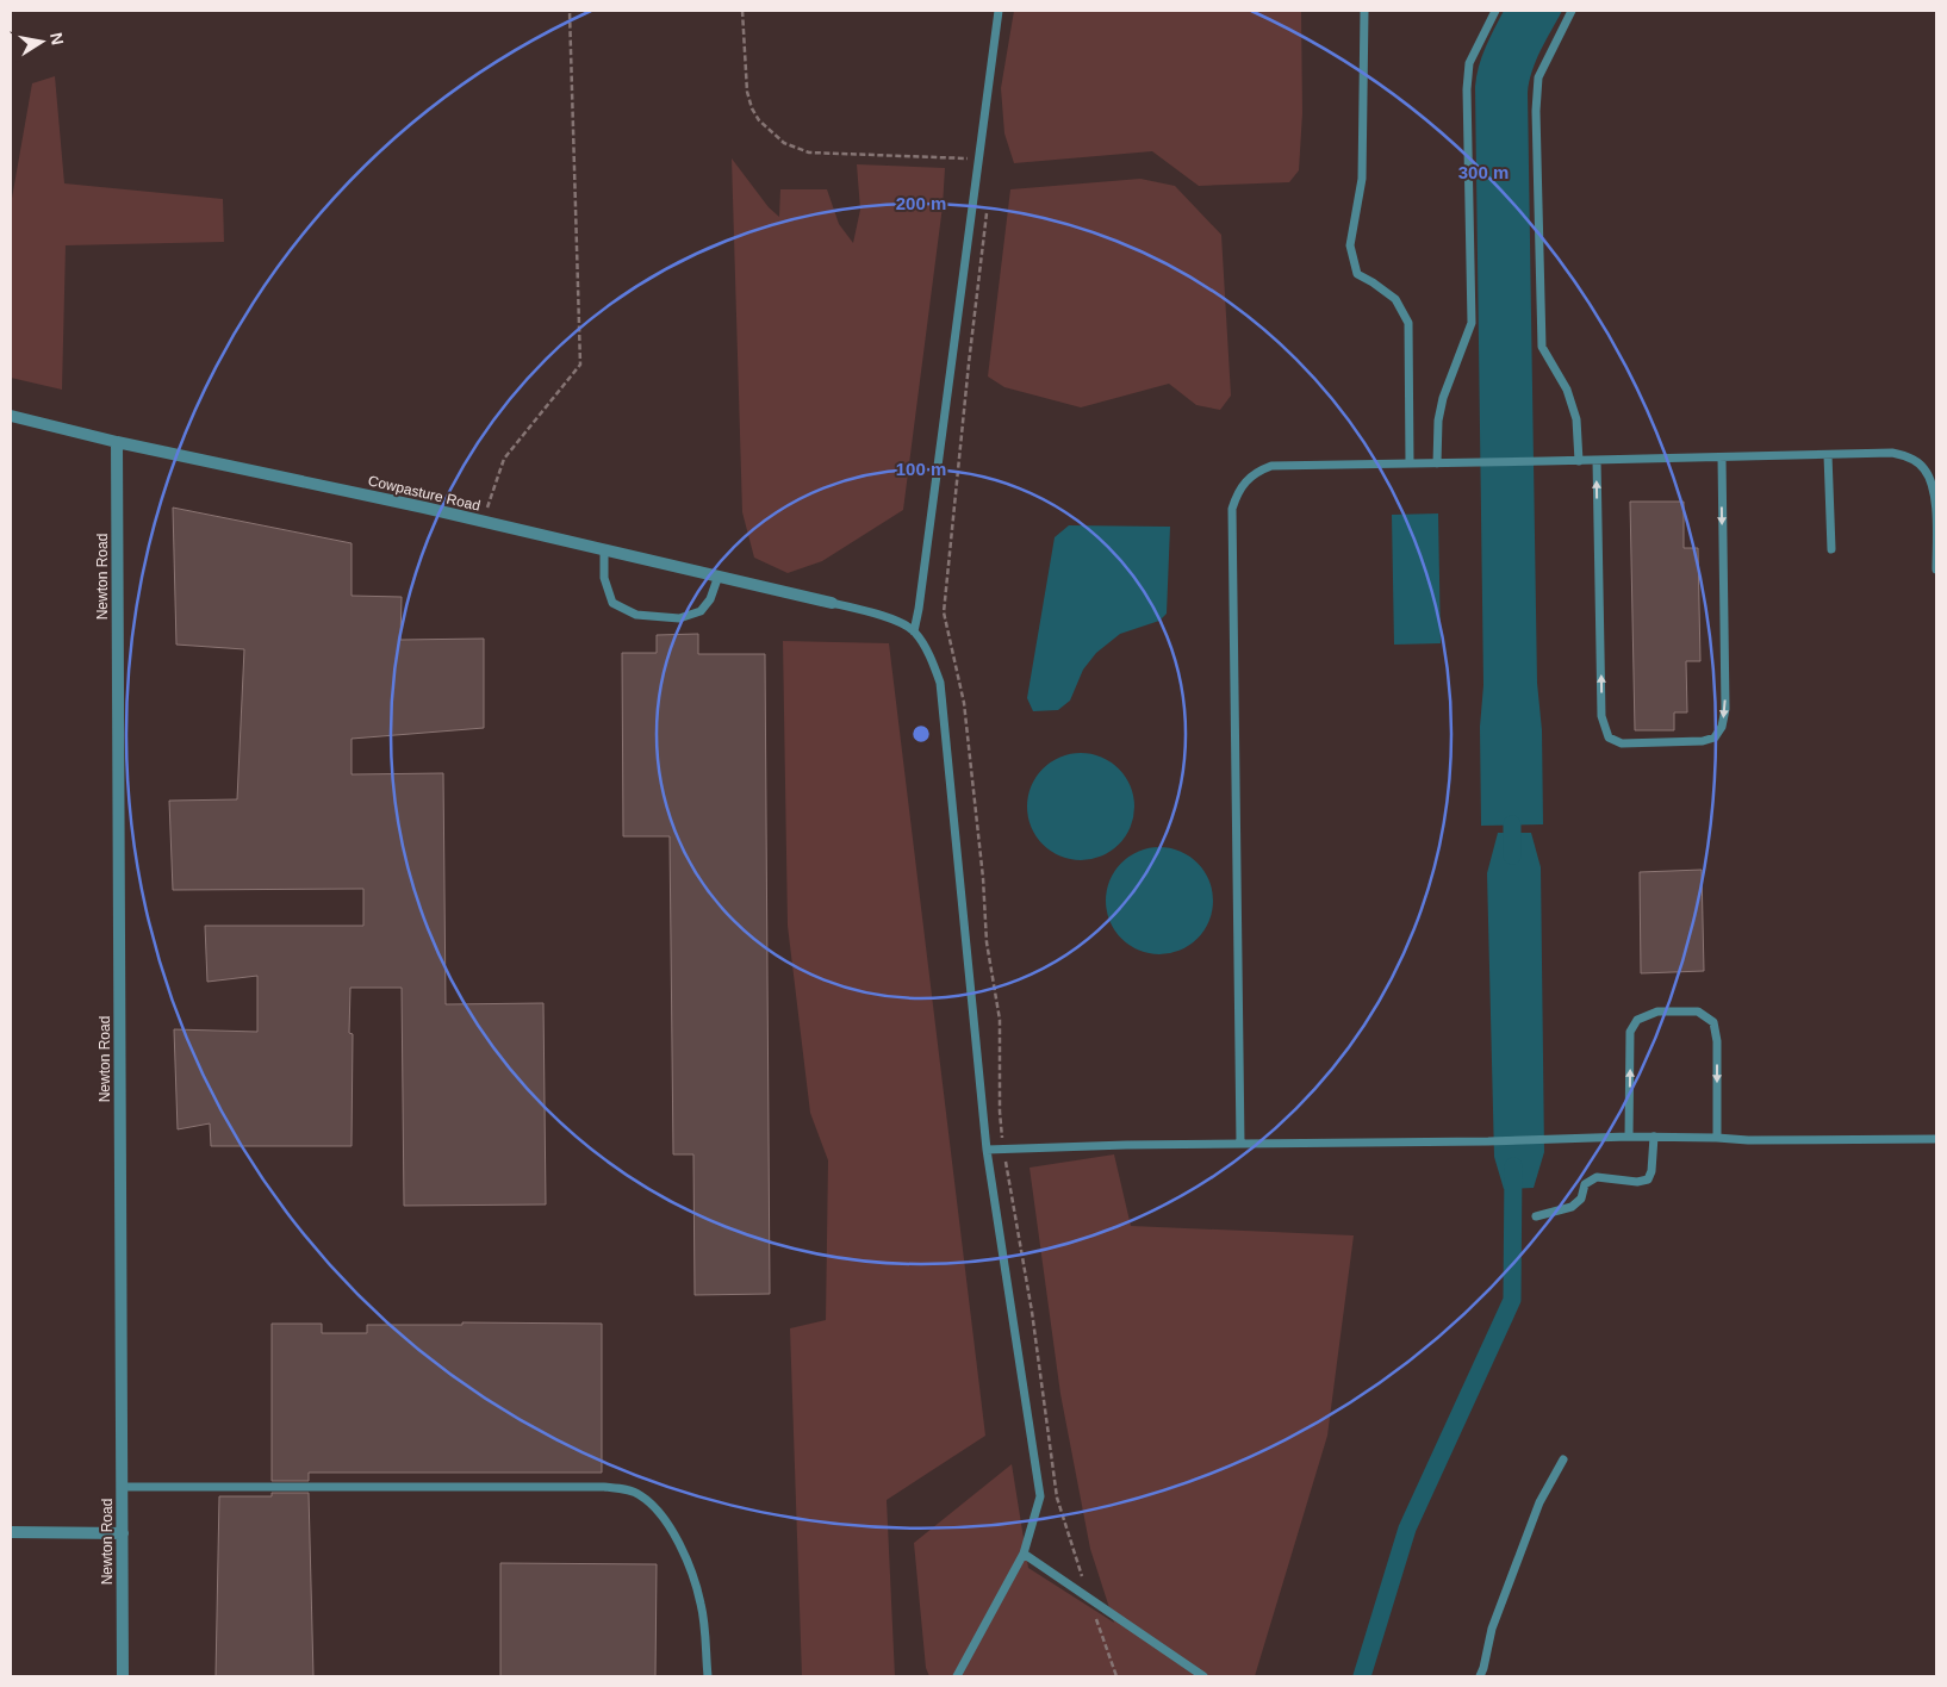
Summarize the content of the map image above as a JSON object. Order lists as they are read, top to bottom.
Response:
{
  "streets": {
    "street": ["Cowpasture Road", "Newton Road"]
  },
  "crossings": [
    ["Cowpasture Road", "Newton Road"]
  ],
  "north": "right",
  "rings": ["300 m", "200 m", "100 m"]
}
